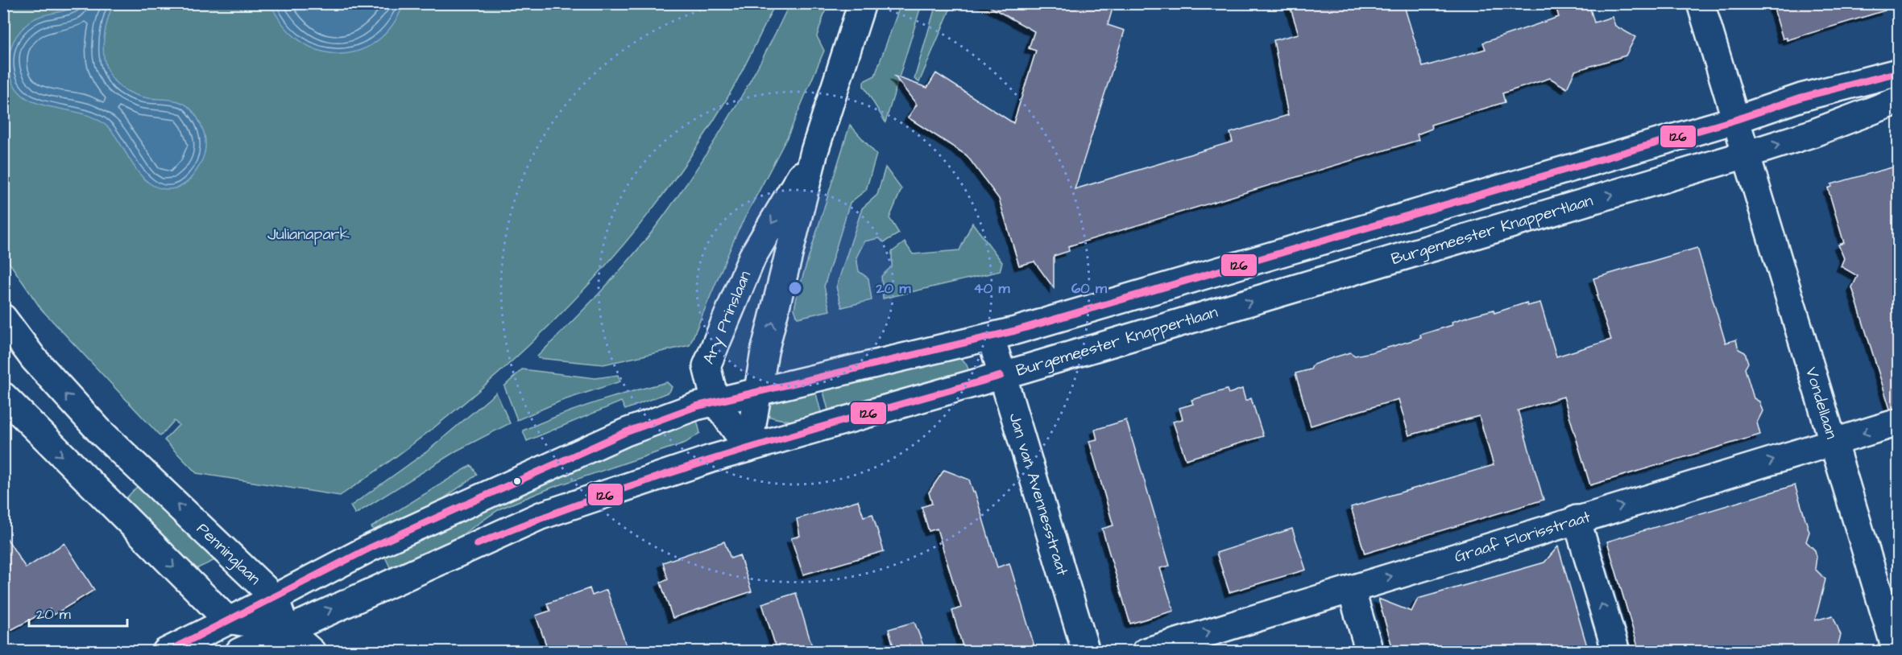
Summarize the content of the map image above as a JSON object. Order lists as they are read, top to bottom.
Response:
{
  "streets": {
    "street": [
      "Burgemeester Knappertlaan",
      "Ary Prinslaan",
      "Vondellaan",
      "Jan van Avennesstraat",
      "Graaf Florisstraat",
      "Penninglaan"
    ]
  },
  "crossings": [
    ["Burgemeester Knappertlaan", "Ary Prinslaan"],
    ["Burgemeester Knappertlaan", "Vondellaan"],
    ["Burgemeester Knappertlaan", "Jan van Avennesstraat"],
    ["Burgemeester Knappertlaan", "Penninglaan"],
    ["Vondellaan", "Graaf Florisstraat"]
  ],
  "one_way": ["Graaf Florisstraat"],
  "parks": ["Julianapark"],
  "lines": ["transit line 126"],
  "scale_bar": "20 m",
  "rings": ["20 m", "40 m", "60 m"]
}
